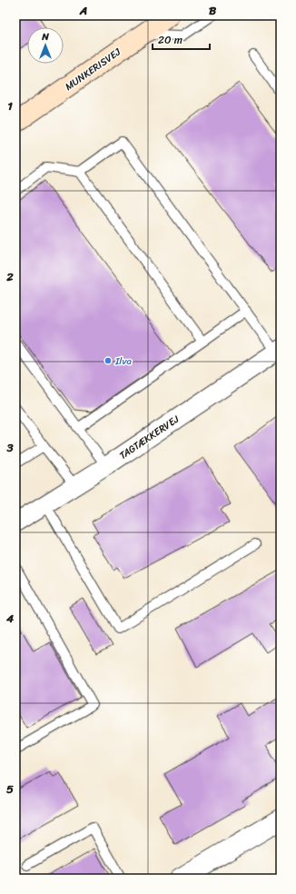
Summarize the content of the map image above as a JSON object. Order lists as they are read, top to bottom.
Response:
{
  "streets": {
    "main road": ["MUNKERISVEJ"],
    "street": ["TAGTÆKKERVEJ"]
  },
  "places": ["Ilva"],
  "scale_bar": "20 m",
  "north": "top",
  "grid": {
    "columns": ["A", "B"],
    "rows": [
      "1",
      "2",
      "3",
      "4",
      "5"
    ]
  }
}
